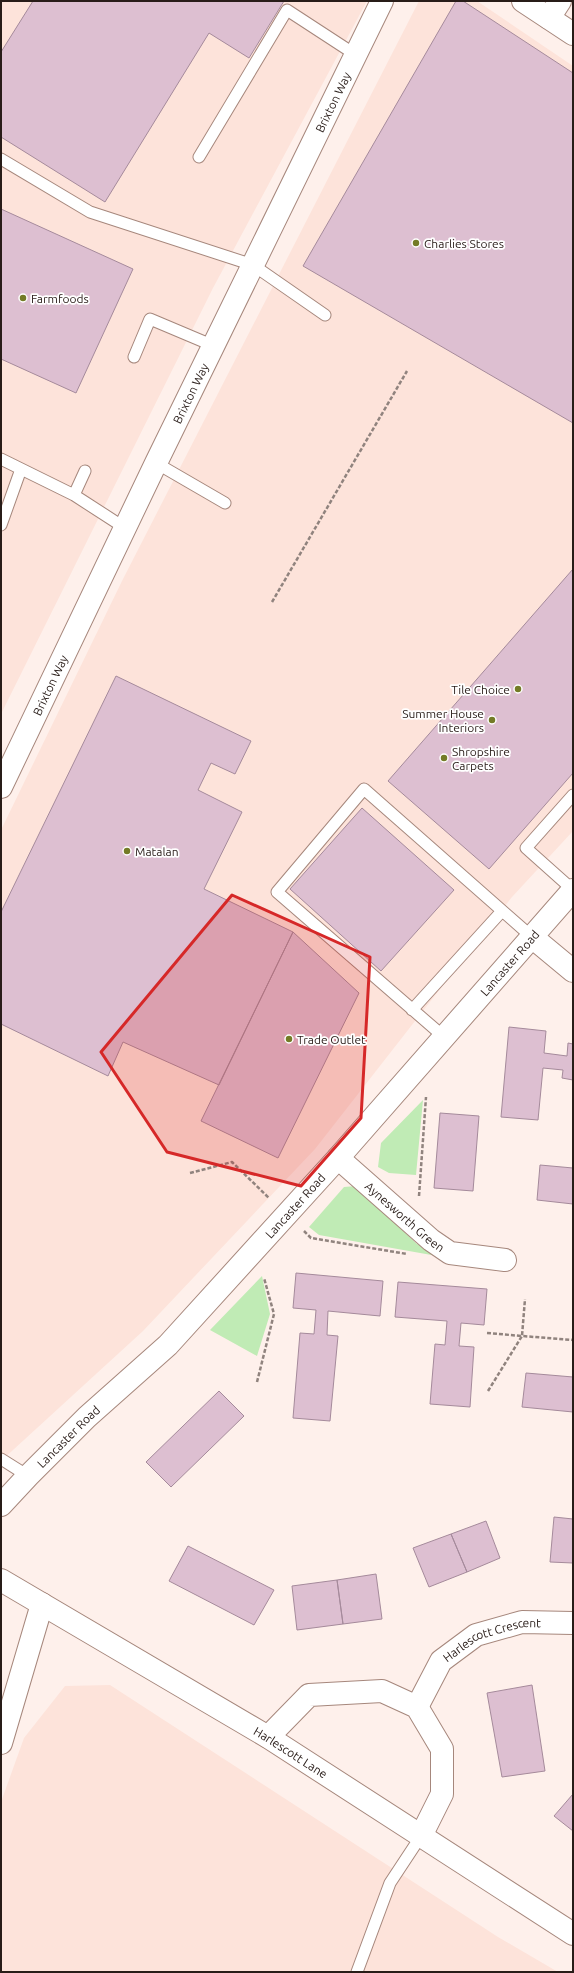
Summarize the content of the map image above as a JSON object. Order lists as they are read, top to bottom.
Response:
{
  "streets": {
    "street": [
      "Brixton Way",
      "Lancaster Road",
      "Aynesworth Green",
      "Harlescott Crescent",
      "Harlescott Lane"
    ]
  },
  "crossings": [
    ["Lancaster Road", "Aynesworth Green"]
  ],
  "places": [
    "Charlies Stores",
    "Farmfoods",
    "Tile Choice",
    "Summer House Interiors",
    "Shropshire Carpets",
    "Matalan",
    "Trade Outlet"
  ]
}
